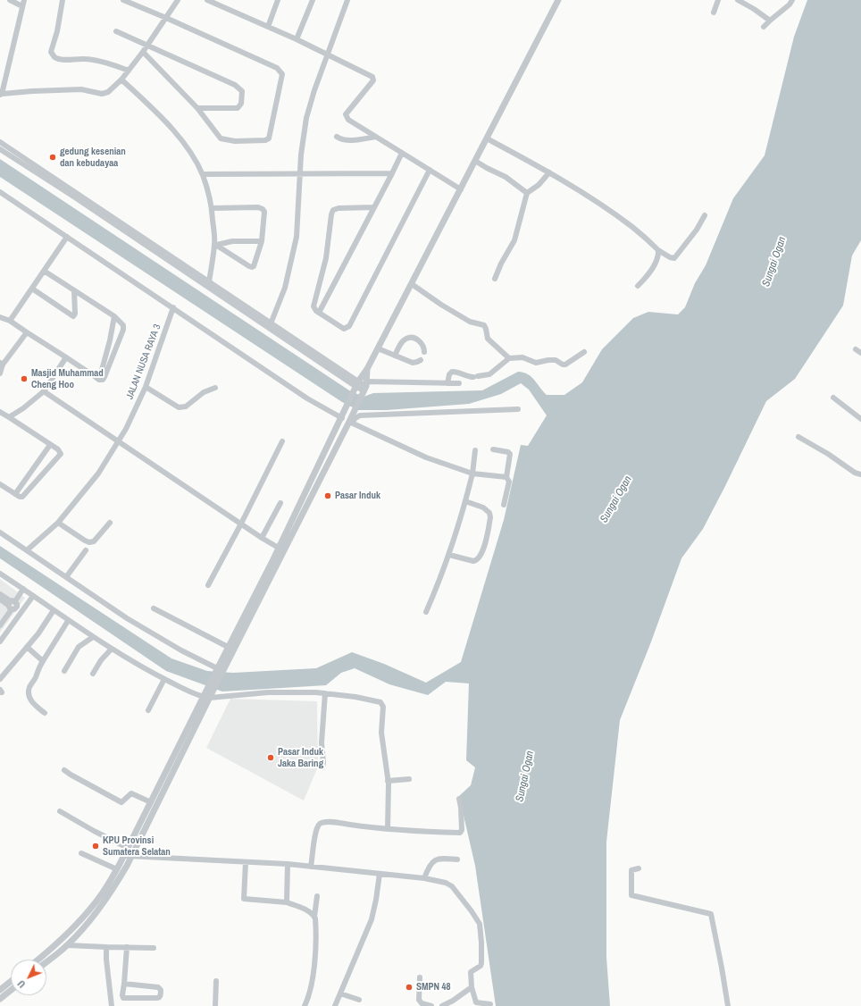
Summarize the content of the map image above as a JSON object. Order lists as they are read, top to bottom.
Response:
{
  "streets": {
    "street": ["JALAN NUSA RAYA 3"]
  },
  "water": ["Sungai Ogan"],
  "places": [
    "gedung kesenian dan kebudayaa",
    "Masjid Muhammad Cheng Hoo",
    "Pasar Induk",
    "Pasar Induk Jaka Baring",
    "KPU Provinsi Sumatera Selatan",
    "SMPN 48"
  ],
  "north": "bottom left"
}
